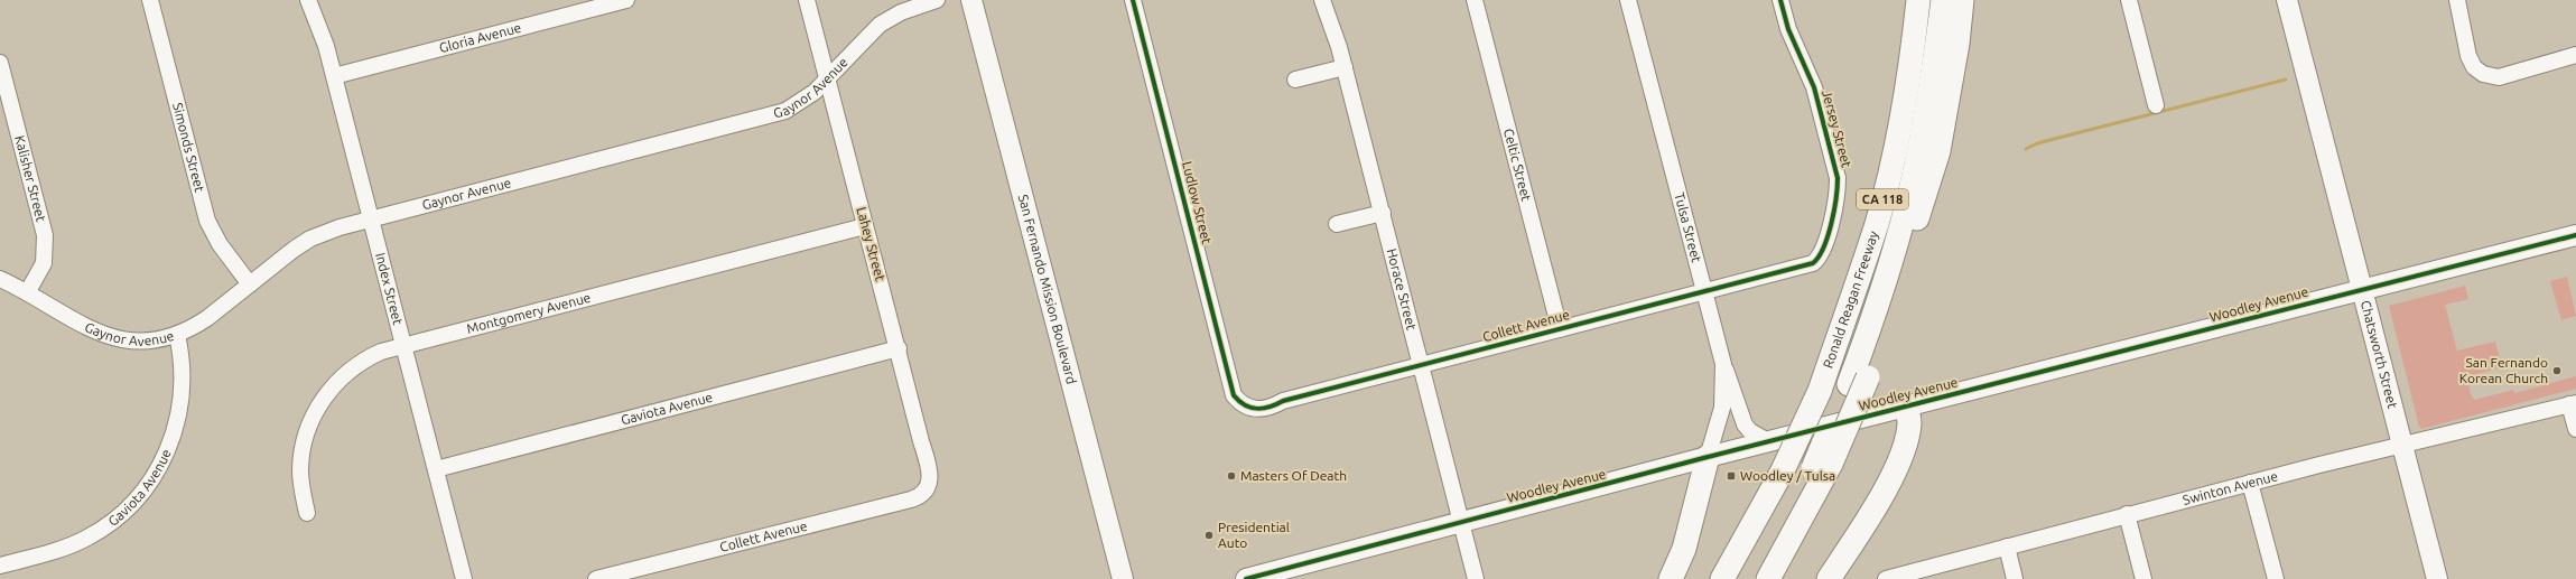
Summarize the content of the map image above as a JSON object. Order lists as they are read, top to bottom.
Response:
{
  "streets": {
    "highway": ["CA 118", "Ronald Reagan Freeway"],
    "main road": ["San Fernando Mission Boulevard", "Woodley Avenue", "Chatsworth Street"],
    "street": [
      "Gloria Avenue",
      "Gaynor Avenue",
      "Jersey Street",
      "Simonds Street",
      "Celtic Street",
      "Kalisher Street",
      "Ludlow Street",
      "Tulsa Street",
      "Lahey Street",
      "Index Street",
      "Horace Street",
      "Montgomery Avenue",
      "Collett Avenue",
      "Gaviota Avenue",
      "Swinton Avenue"
    ]
  },
  "crossings": [
    ["Gloria Avenue", "Index Street"],
    ["Gaynor Avenue", "Simonds Street"],
    ["Gaynor Avenue", "Kalisher Street"],
    ["Gaynor Avenue", "Lahey Street"],
    ["Gaynor Avenue", "Index Street"],
    ["Gaynor Avenue", "Gaviota Avenue"],
    ["Jersey Street", "Collett Avenue"],
    ["Celtic Street", "Collett Avenue"],
    ["Ludlow Street", "Collett Avenue"],
    ["Tulsa Street", "Woodley Avenue"],
    ["Tulsa Street", "Collett Avenue"],
    ["Lahey Street", "Montgomery Avenue"],
    ["Lahey Street", "Collett Avenue"],
    ["Lahey Street", "Gaviota Avenue"],
    ["Index Street", "Montgomery Avenue"],
    ["Index Street", "Gaviota Avenue"],
    ["Horace Street", "Woodley Avenue"],
    ["Horace Street", "Collett Avenue"],
    ["Woodley Avenue", "Chatsworth Street"],
    ["Chatsworth Street", "Swinton Avenue"]
  ],
  "places": {
    "other": ["San Fernando Korean Church", "Masters Of Death", "Presidential Auto"],
    "transit": ["Woodley / Tulsa"]
  }
}
